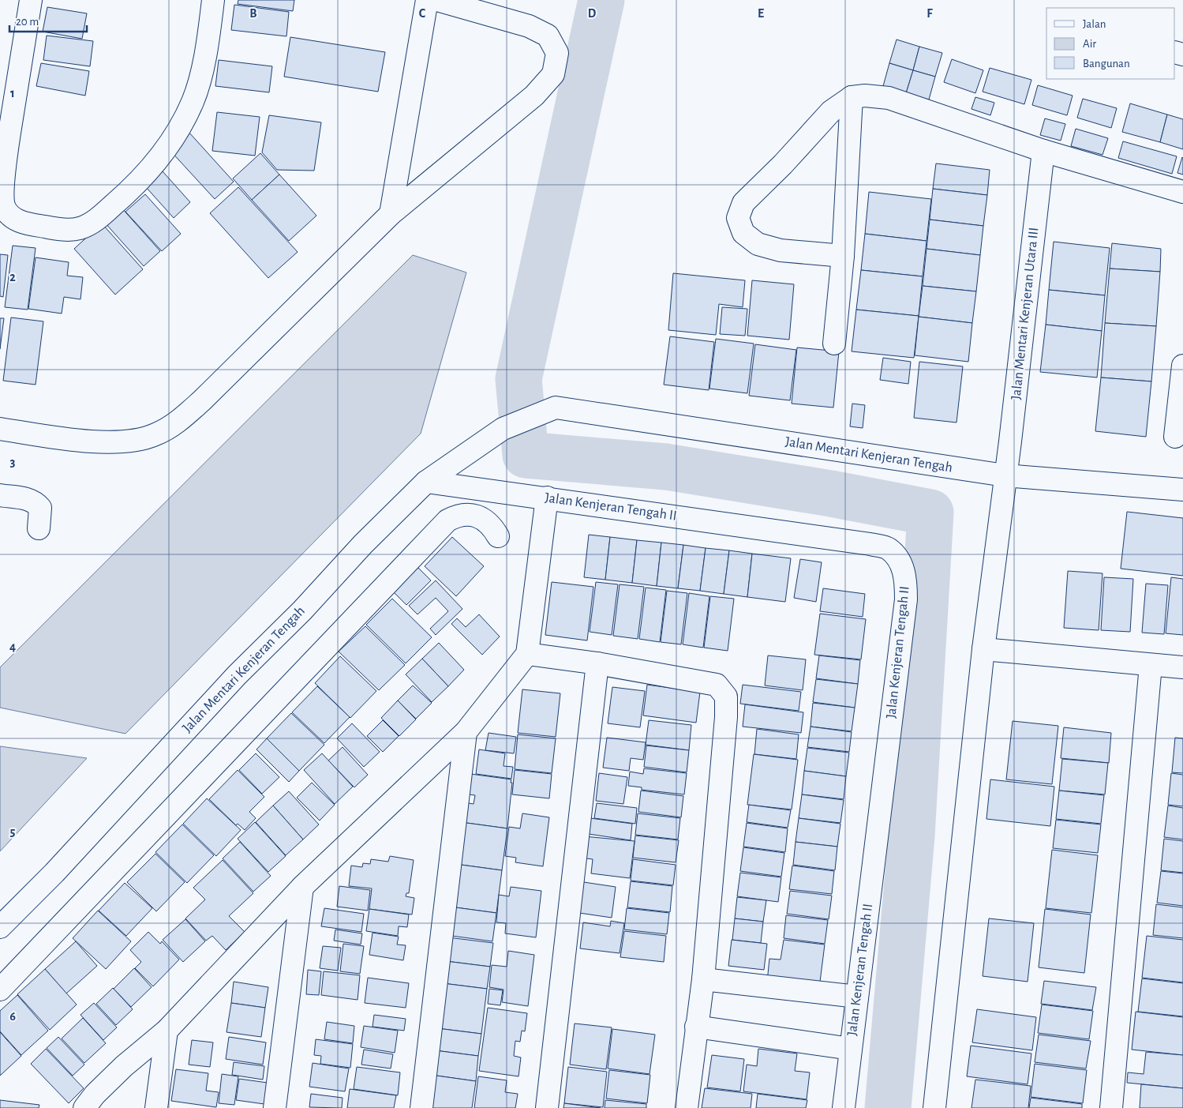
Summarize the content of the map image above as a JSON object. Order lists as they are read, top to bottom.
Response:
{
  "streets": {
    "street": ["Jalan Mentari Kenjeran Utara III", "Jalan Mentari Kenjeran Tengah", "Jalan Kenjeran Tengah II"]
  },
  "crossings": [
    ["Jalan Mentari Kenjeran Utara III", "Jalan Mentari Kenjeran Tengah"],
    ["Jalan Mentari Kenjeran Tengah", "Jalan Kenjeran Tengah II"]
  ],
  "legend": ["Jalan", "Air", "Bangunan"],
  "scale_bar": "20 m",
  "grid": {
    "columns": [
      "B",
      "C",
      "D",
      "E",
      "F"
    ],
    "rows": [
      "1",
      "2",
      "3",
      "4",
      "5",
      "6"
    ]
  }
}
